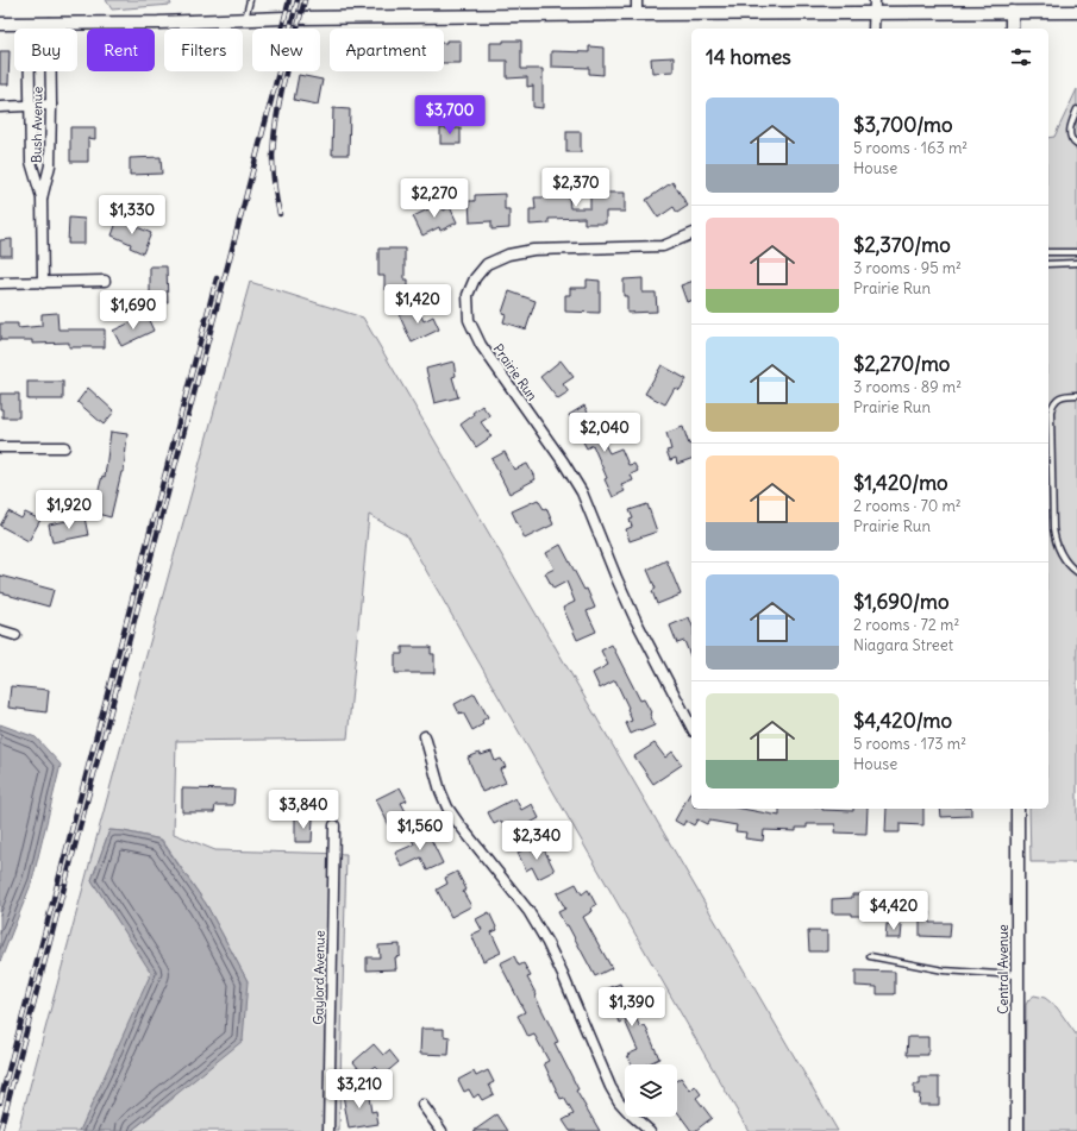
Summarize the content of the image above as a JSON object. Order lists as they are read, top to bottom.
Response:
{
  "streets": {
    "street": [
      "Bush Avenue",
      "Prairie Run",
      "Central Avenue",
      "Gaylord Avenue"
    ]
  },
  "page": {
    "chip": [
      "Buy",
      "Rent",
      "Filters",
      "New",
      "Apartment"
    ],
    "heading": "14 homes",
    "list": [
      {
        "name": "$3,700/mo",
        "note": "5 rooms · 163 m² · House"
      },
      {
        "name": "$2,370/mo",
        "note": "3 rooms · 95 m² · Prairie Run"
      },
      {
        "name": "$2,270/mo",
        "note": "3 rooms · 89 m² · Prairie Run"
      },
      {
        "name": "$1,420/mo",
        "note": "2 rooms · 70 m² · Prairie Run"
      },
      {
        "name": "$1,690/mo",
        "note": "2 rooms · 72 m² · Niagara Street"
      },
      {
        "name": "$4,420/mo",
        "note": "5 rooms · 173 m² · House"
      }
    ],
    "price": [
      "$3,700",
      "$2,370",
      "$2,270",
      "$1,330",
      "$1,420",
      "$1,690",
      "$2,040",
      "$1,920",
      "$3,840",
      "$1,560",
      "$2,340",
      "$4,420",
      "$1,390",
      "$3,210"
    ]
  }
}
